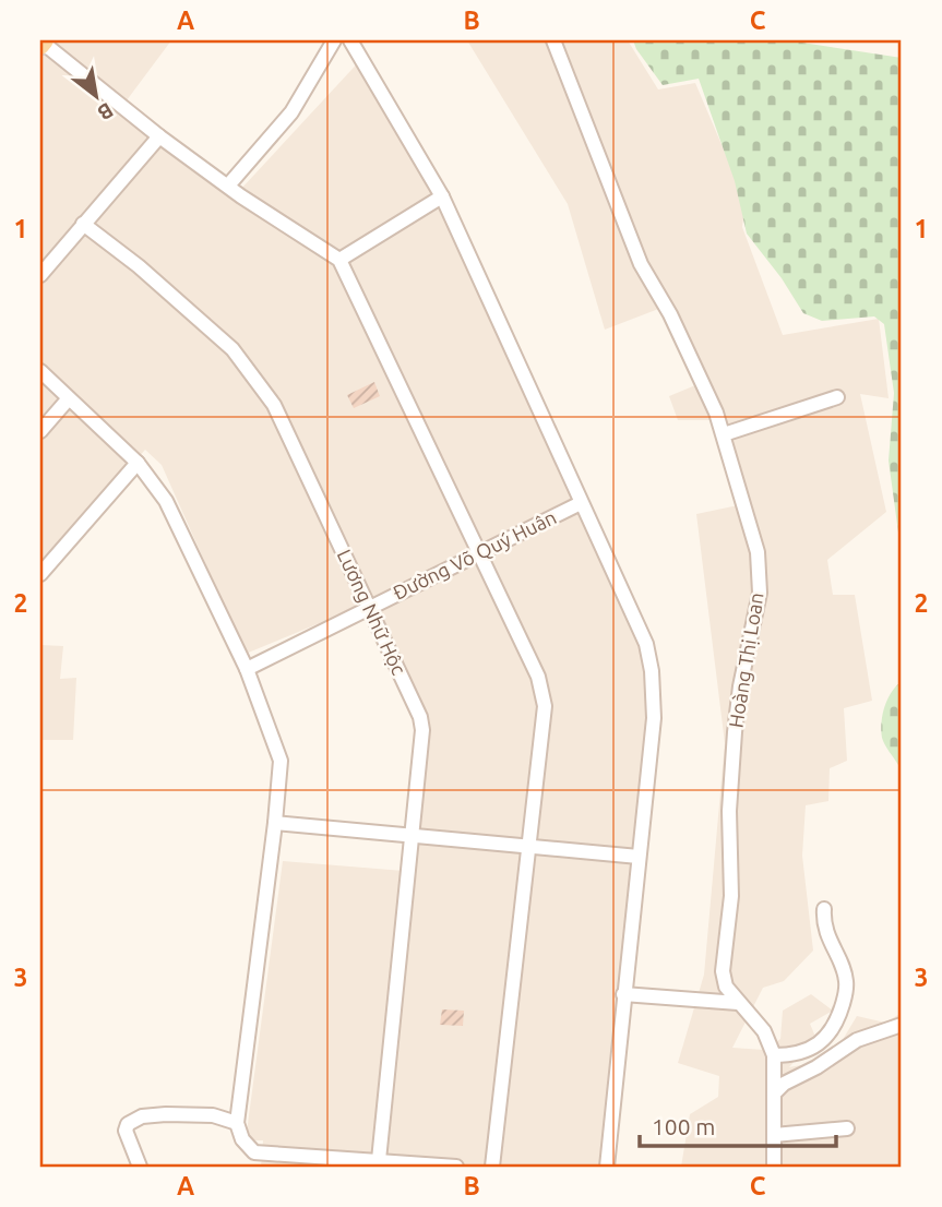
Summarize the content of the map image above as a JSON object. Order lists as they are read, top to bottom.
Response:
{
  "streets": {
    "street": ["Đường Võ Quý Huân", "Lương Nhữ Hộc", "Hoàng Thị Loan"]
  },
  "crossings": [
    ["Đường Võ Quý Huân", "Lương Nhữ Hộc"]
  ],
  "scale_bar": "100 m",
  "north": "bottom right",
  "grid": {
    "columns": ["A", "B", "C"],
    "rows": ["1", "2", "3"]
  }
}
